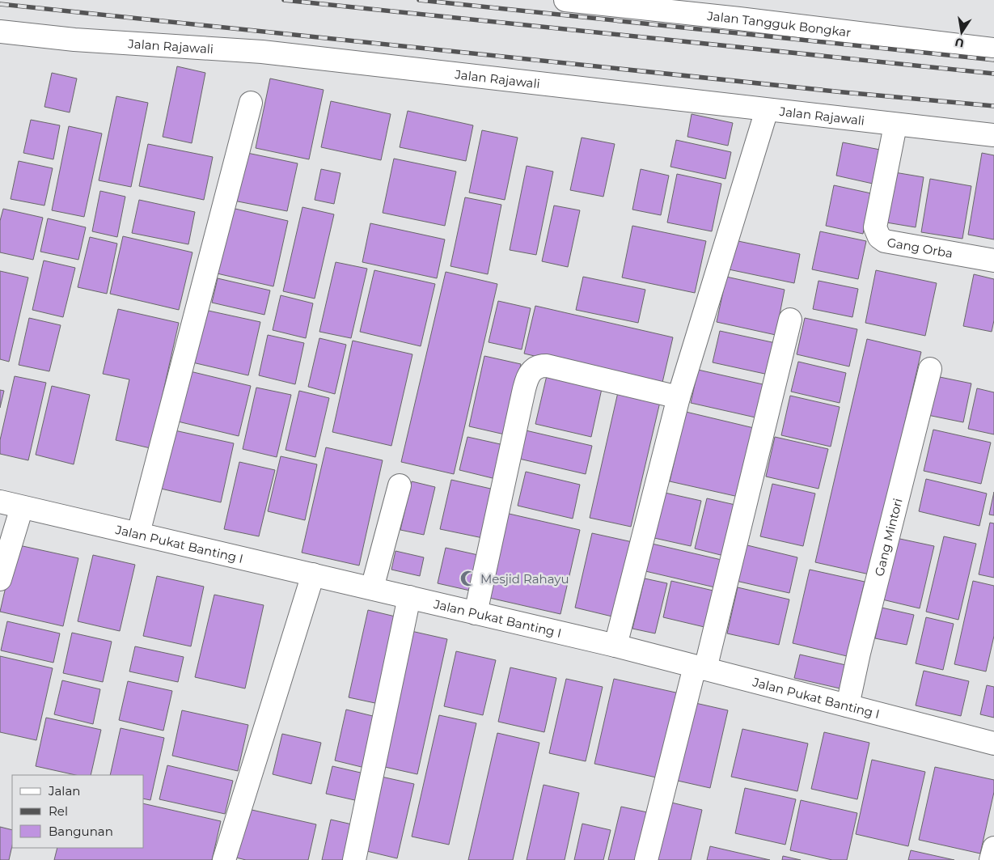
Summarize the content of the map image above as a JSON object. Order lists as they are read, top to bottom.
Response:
{
  "streets": {
    "street": [
      "Jalan Tangguk Bongkar",
      "Jalan Rajawali",
      "Gang Orba",
      "Gang Mintori",
      "Jalan Pukat Banting I"
    ]
  },
  "crossings": [
    ["Gang Mintori", "Jalan Pukat Banting I"]
  ],
  "places": {
    "mosque": ["Mesjid Rahayu"]
  },
  "legend": ["Jalan", "Rel", "Bangunan"],
  "north": "bottom"
}
